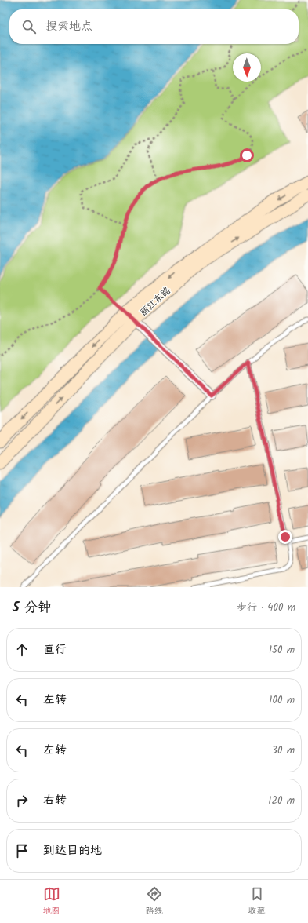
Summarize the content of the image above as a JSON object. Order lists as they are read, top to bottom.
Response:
{
  "streets": {
    "main road": ["丽江东路"]
  },
  "north": "bottom",
  "page": {
    "search": "搜索地点",
    "heading": ["5 分钟", "步行 · 400 m"],
    "list": [
      ["直行", "150 m"],
      ["左转", "100 m"],
      ["左转", "30 m"],
      ["右转", "120 m"],
      "到达目的地"
    ],
    "nav": ["地图", "路线", "收藏"]
  }
}
